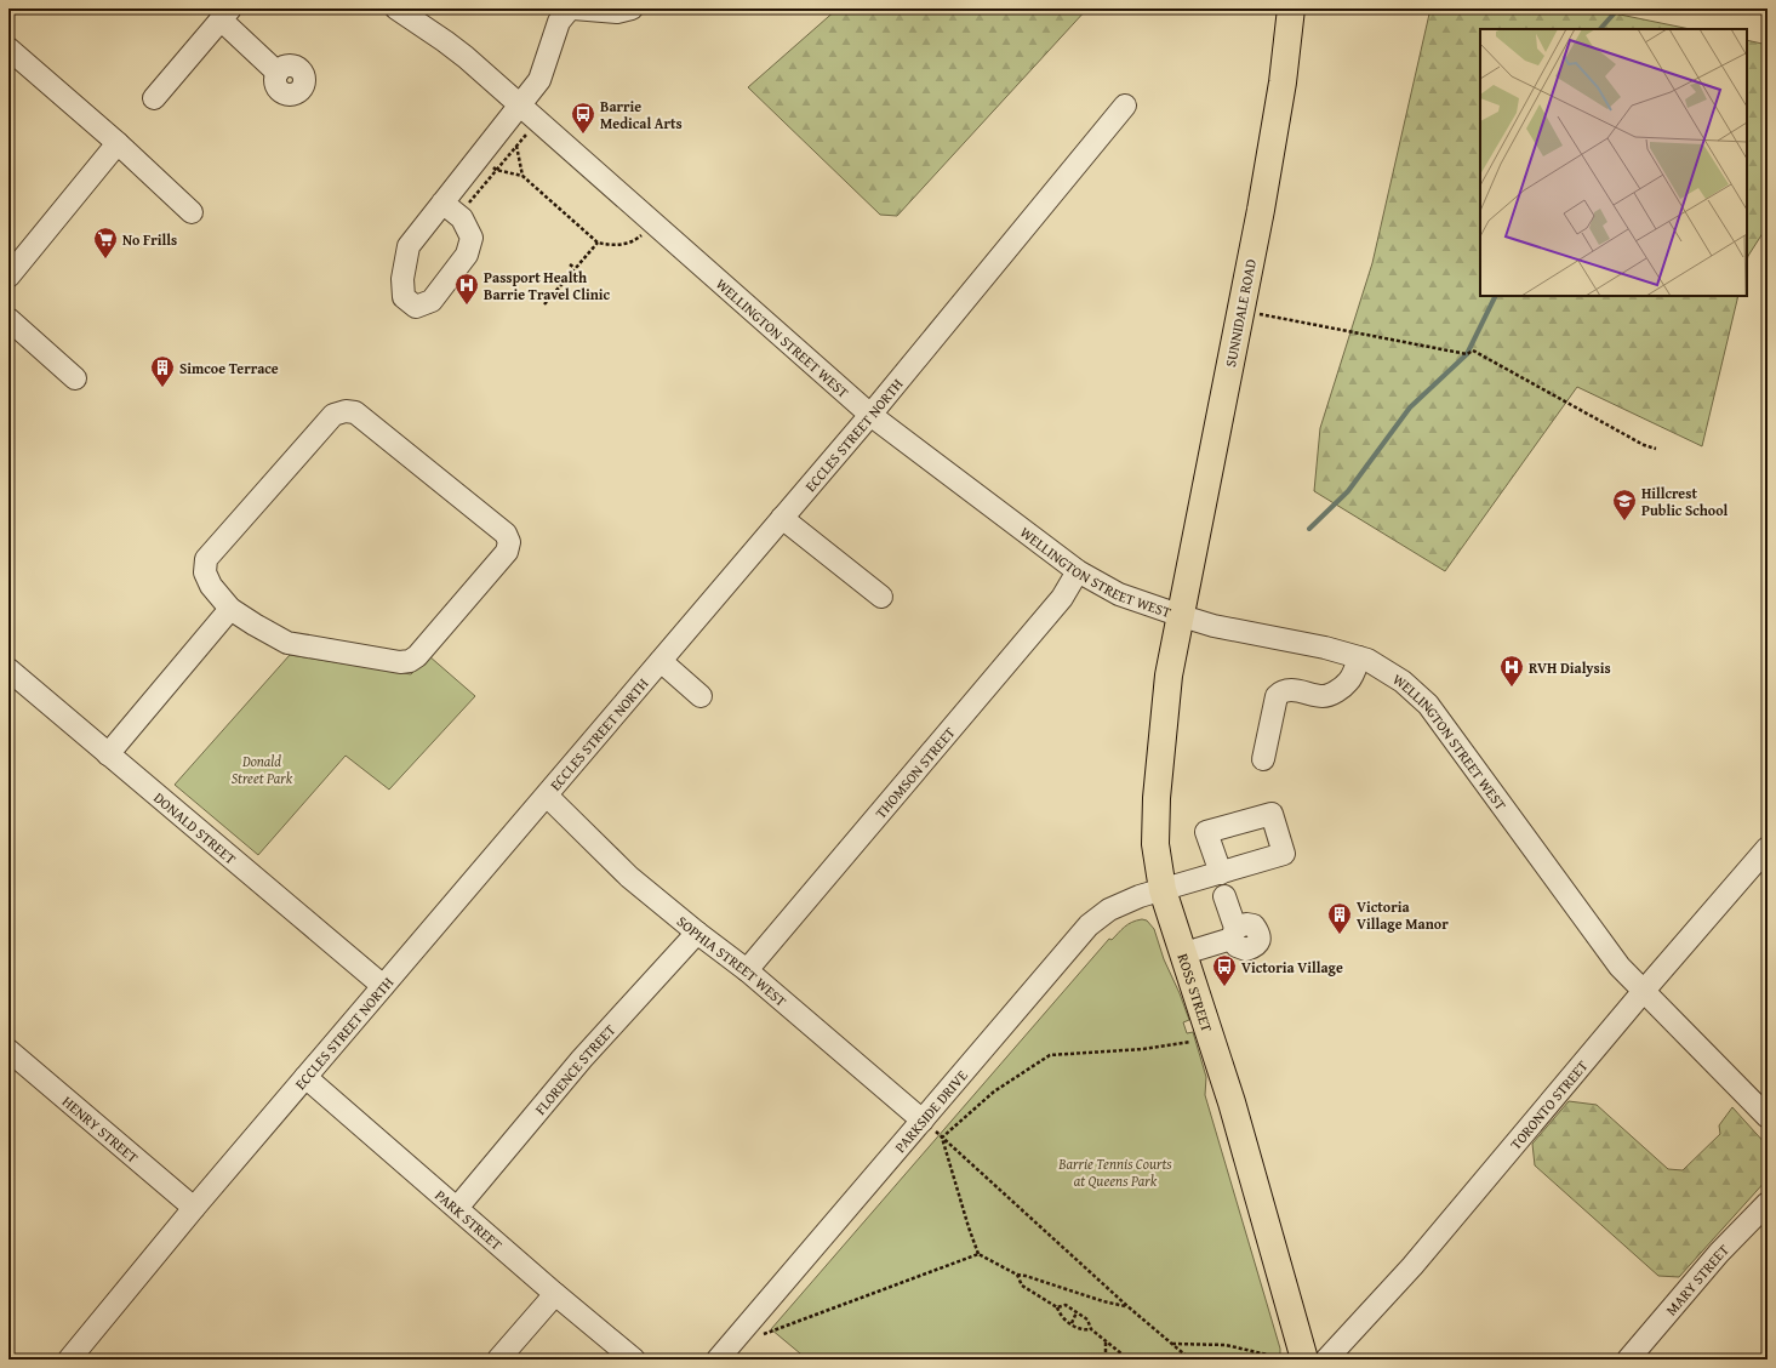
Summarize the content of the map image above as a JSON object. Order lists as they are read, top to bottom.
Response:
{
  "streets": {
    "main road": ["SUNNIDALE ROAD", "ROSS STREET"],
    "street": [
      "WELLINGTON STREET WEST",
      "ECCLES STREET NORTH",
      "THOMSON STREET",
      "DONALD STREET",
      "SOPHIA STREET WEST",
      "FLORENCE STREET",
      "TORONTO STREET",
      "PARKSIDE DRIVE",
      "HENRY STREET",
      "PARK STREET",
      "MARY STREET"
    ]
  },
  "crossings": [
    ["SUNNIDALE ROAD", "WELLINGTON STREET WEST"],
    ["SUNNIDALE ROAD", "ROSS STREET"],
    ["WELLINGTON STREET WEST", "ECCLES STREET NORTH"],
    ["WELLINGTON STREET WEST", "THOMSON STREET"],
    ["WELLINGTON STREET WEST", "ROSS STREET"],
    ["WELLINGTON STREET WEST", "TORONTO STREET"],
    ["ECCLES STREET NORTH", "DONALD STREET"],
    ["ECCLES STREET NORTH", "SOPHIA STREET WEST"],
    ["ECCLES STREET NORTH", "HENRY STREET"],
    ["ECCLES STREET NORTH", "PARK STREET"],
    ["THOMSON STREET", "SOPHIA STREET WEST"],
    ["SOPHIA STREET WEST", "FLORENCE STREET"],
    ["SOPHIA STREET WEST", "PARKSIDE DRIVE"],
    ["ROSS STREET", "PARKSIDE DRIVE"],
    ["FLORENCE STREET", "PARK STREET"]
  ],
  "parks": ["Donald Street Park", "Barrie Tennis Courts at Queens Park"],
  "places": {
    "bus stop": ["Barrie Medical Arts", "Victoria Village"],
    "supermarket": ["No Frills"],
    "hospital": ["Passport Health Barrie Travel Clinic", "RVH Dialysis"],
    "building": ["Simcoe Terrace", "Victoria Village Manor"],
    "school or university": ["Hillcrest Public School"]
  }
}
